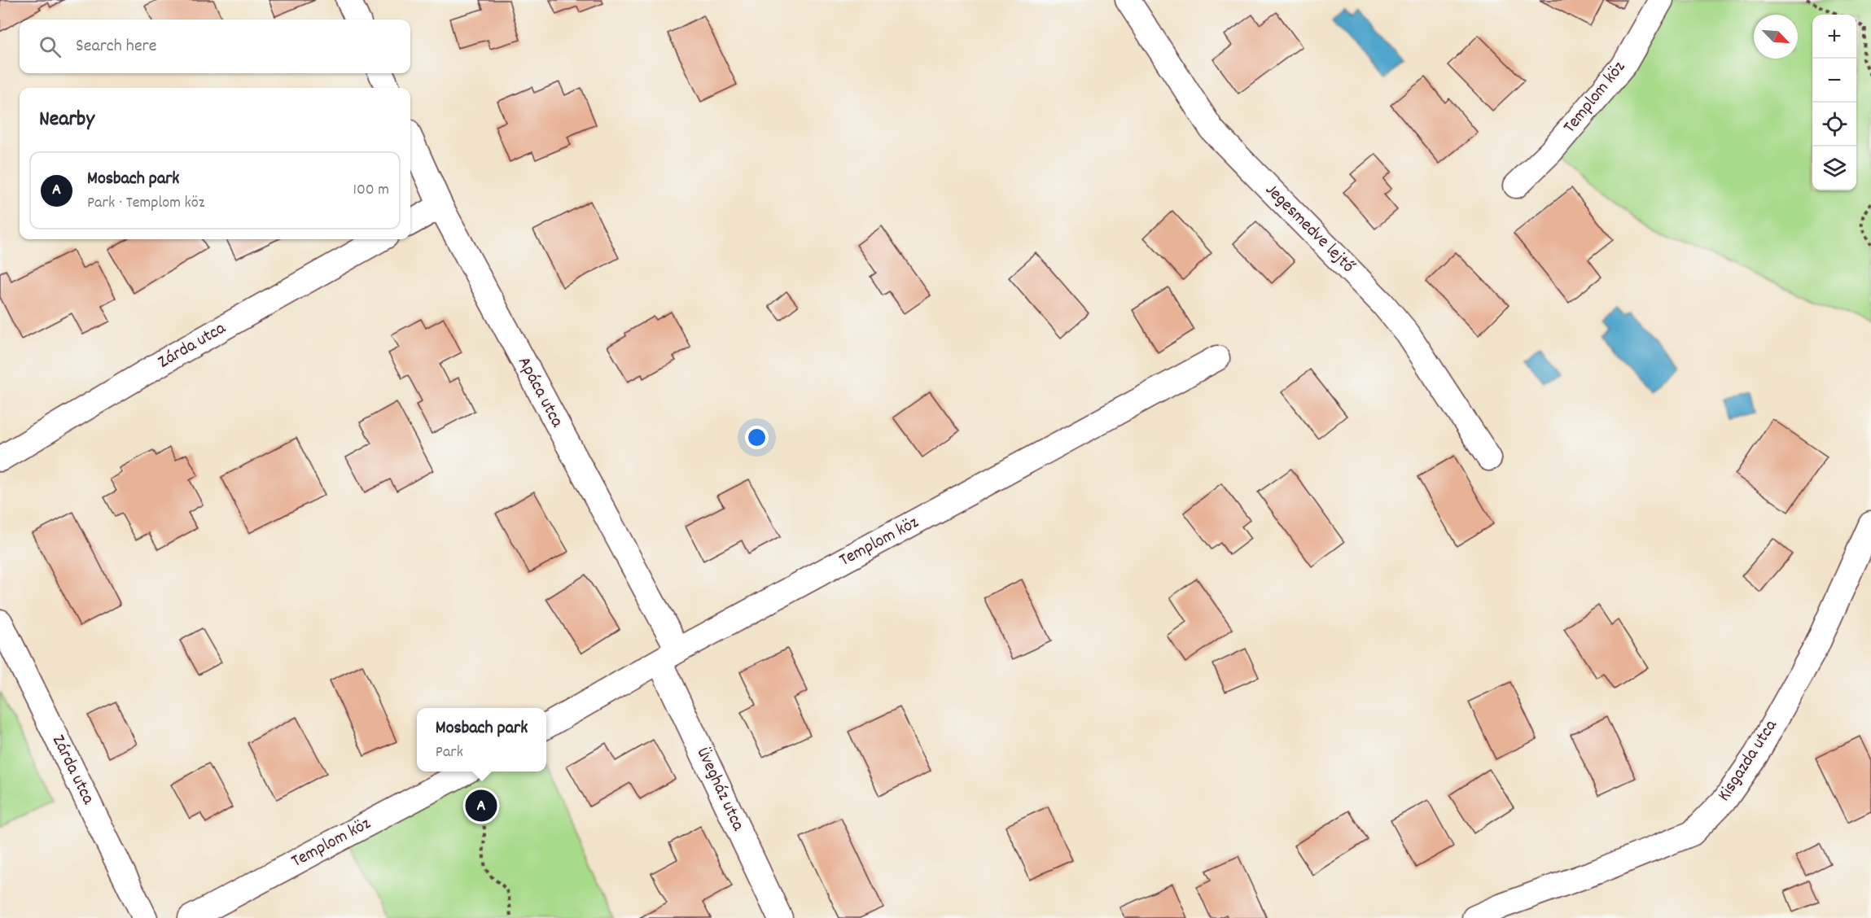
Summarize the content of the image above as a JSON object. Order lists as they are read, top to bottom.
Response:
{
  "streets": {
    "street": [
      "Templom köz",
      "Jegesmedve lejtő",
      "Zárda utca",
      "Apáca utca",
      "Kisgazda utca",
      "Üvegház utca"
    ]
  },
  "crossings": [
    ["Templom köz", "Apáca utca"],
    ["Templom köz", "Üvegház utca"],
    ["Apáca utca", "Üvegház utca"]
  ],
  "north": "bottom right",
  "page": {
    "map_buttons": ["+", "−"],
    "search": "Search here",
    "heading": "Nearby",
    "list": [
      {
        "mark": "A",
        "name": "Mosbach park",
        "note": "Park · Templom köz",
        "value": "100 m"
      }
    ],
    "popup": ["Mosbach park", "Park"],
    "pins": "A"
  }
}
